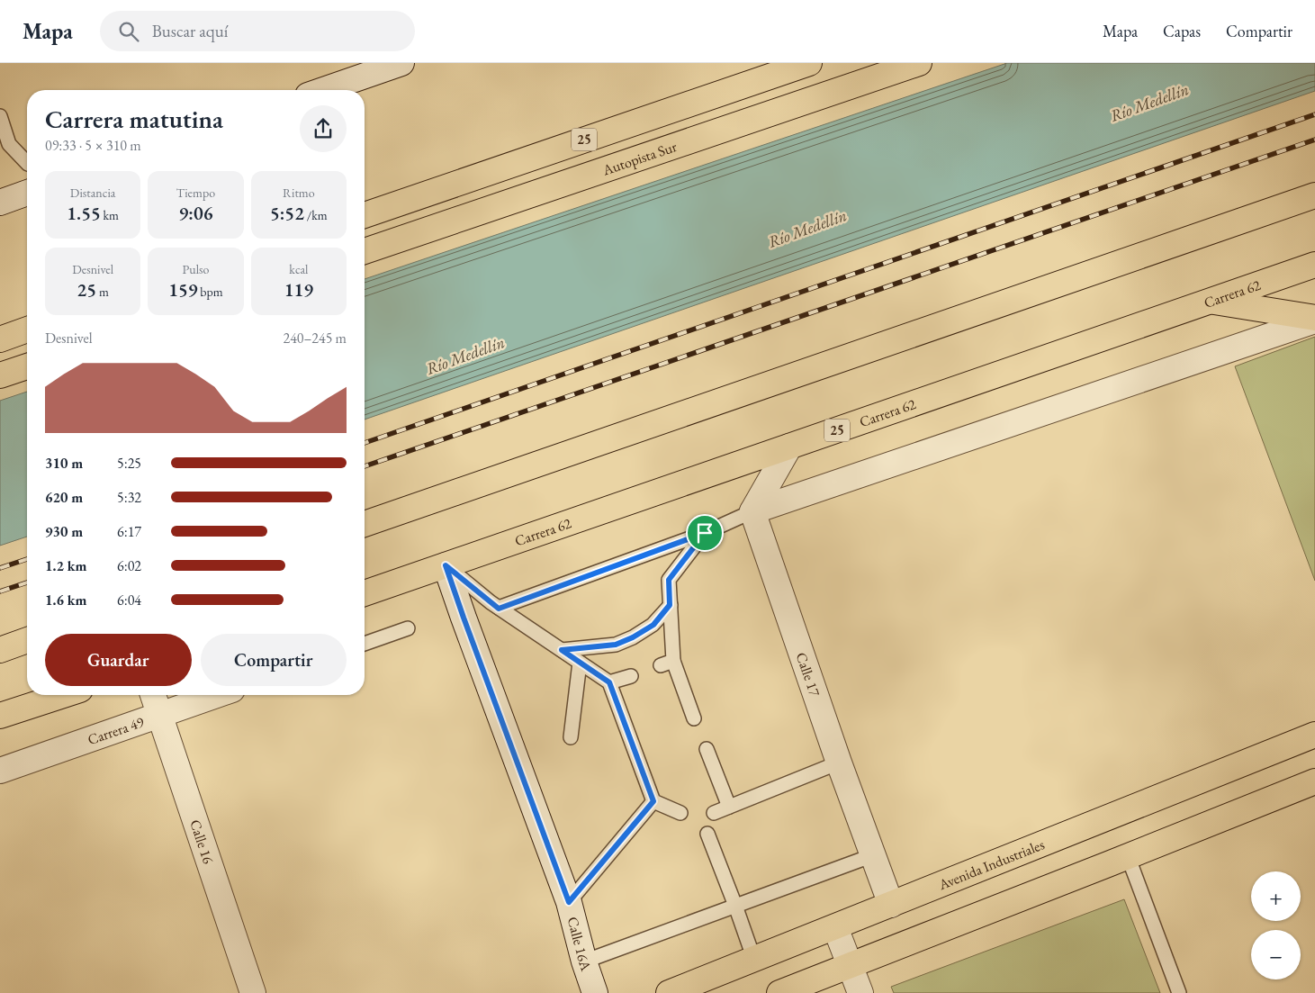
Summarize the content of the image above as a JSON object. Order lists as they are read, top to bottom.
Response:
{
  "streets": {
    "main road": [
      "25",
      "Autopista Sur",
      "Carrera 62",
      "Avenida Industriales"
    ],
    "street": [
      "Calle 17",
      "Carrera 49",
      "Calle 16",
      "Calle 16A"
    ]
  },
  "crossings": [
    ["Carrera 62", "Calle 16A"],
    ["Calle 17", "Avenida Industriales"],
    ["Carrera 49", "Calle 16"]
  ],
  "water": ["Río Medellín"],
  "page": {
    "header": "Mapa",
    "search": "Buscar aquí",
    "nav": ["Mapa", "Capas", "Compartir"],
    "heading": ["Carrera matutina", "09:33 · 5 × 310 m"],
    "stats": [
      ["Distancia", "1.55 km"],
      ["Tiempo", "9:06"],
      ["Ritmo", "5:52 /km"],
      ["Desnivel", "25 m"],
      ["Pulso", "159 bpm"],
      ["kcal", "119"]
    ],
    "chart": ["Desnivel", "240–245 m"],
    "list": [
      {
        "name": "310 m",
        "note": "5:25"
      },
      {
        "name": "620 m",
        "note": "5:32"
      },
      {
        "name": "930 m",
        "note": "6:17"
      },
      {
        "name": "1.2 km",
        "note": "6:02"
      },
      {
        "name": "1.6 km",
        "note": "6:04"
      }
    ],
    "buttons": ["Guardar", "Compartir"],
    "map_buttons": ["+", "−"]
  }
}
